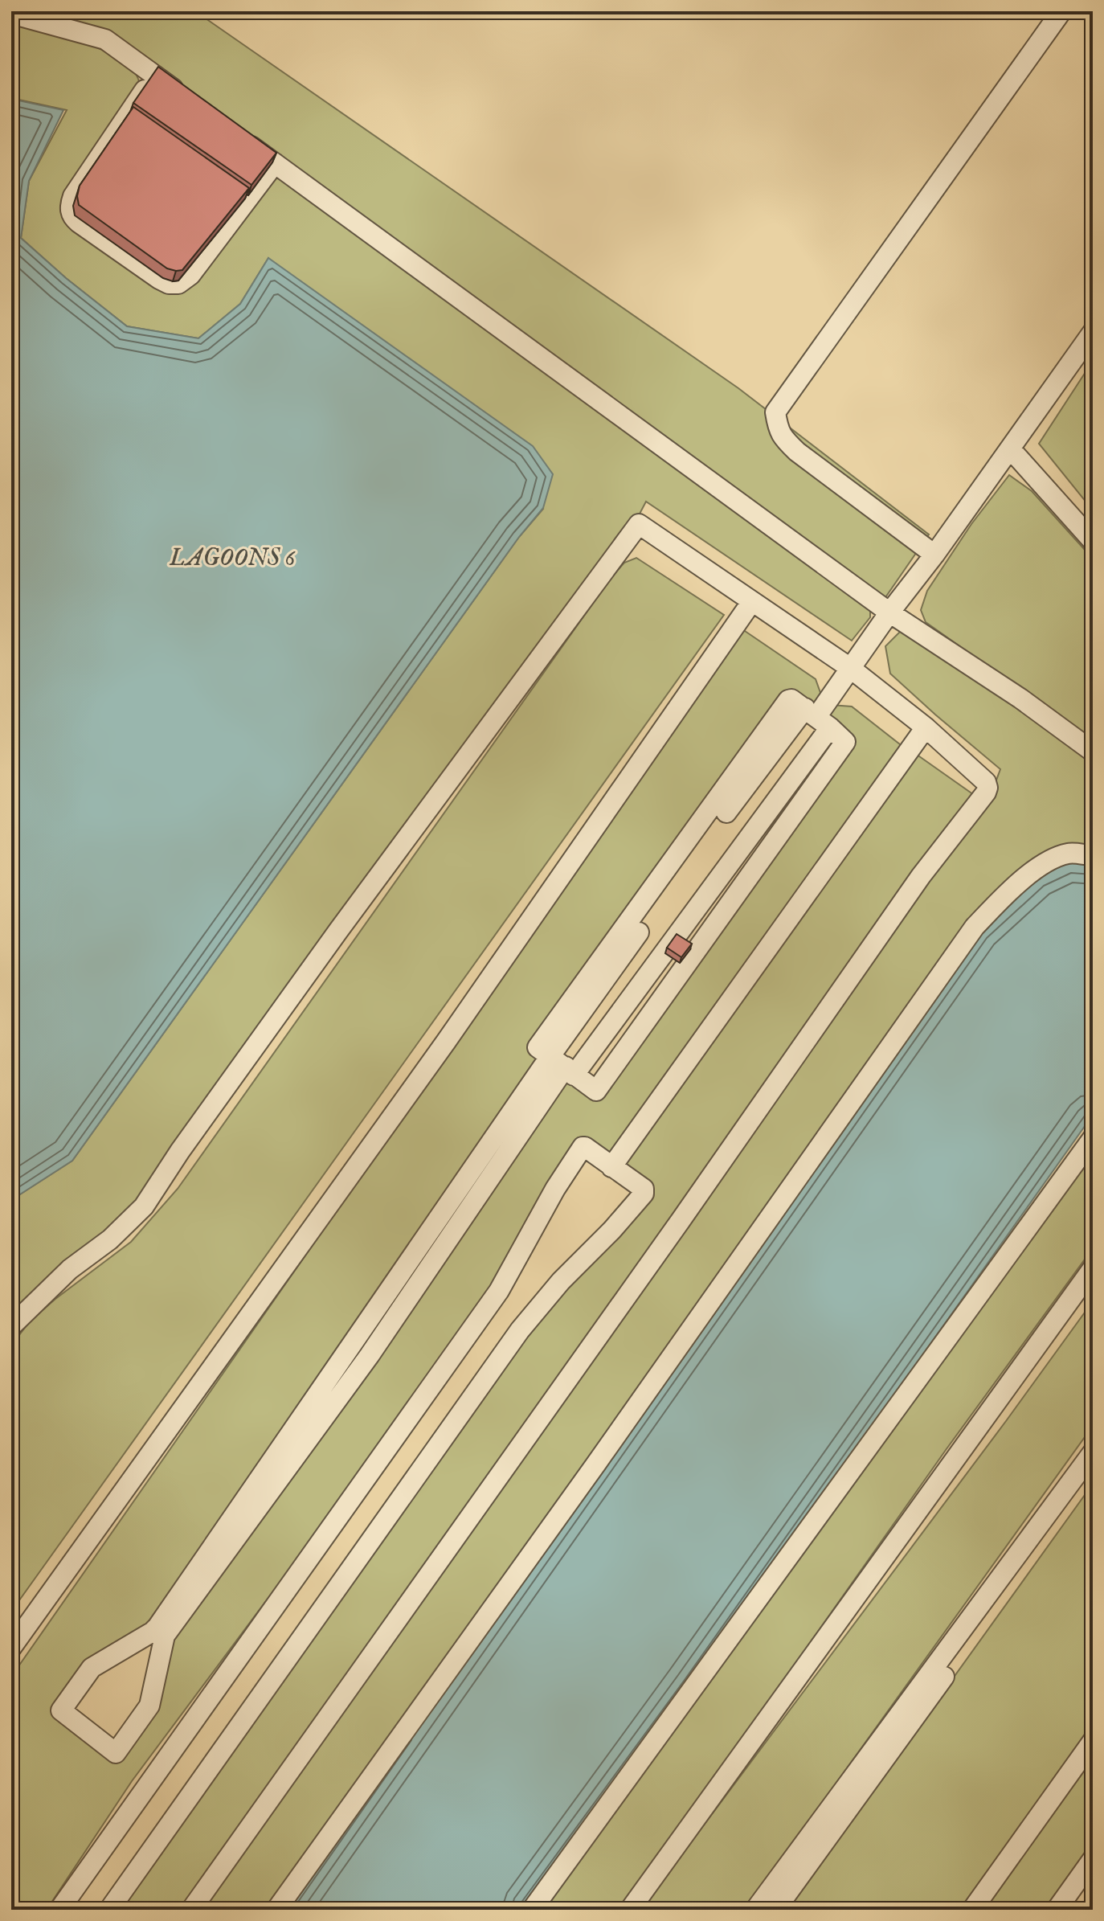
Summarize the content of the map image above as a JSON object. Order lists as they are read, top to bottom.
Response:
{
  "water": ["LAGOONS 6"]
}
